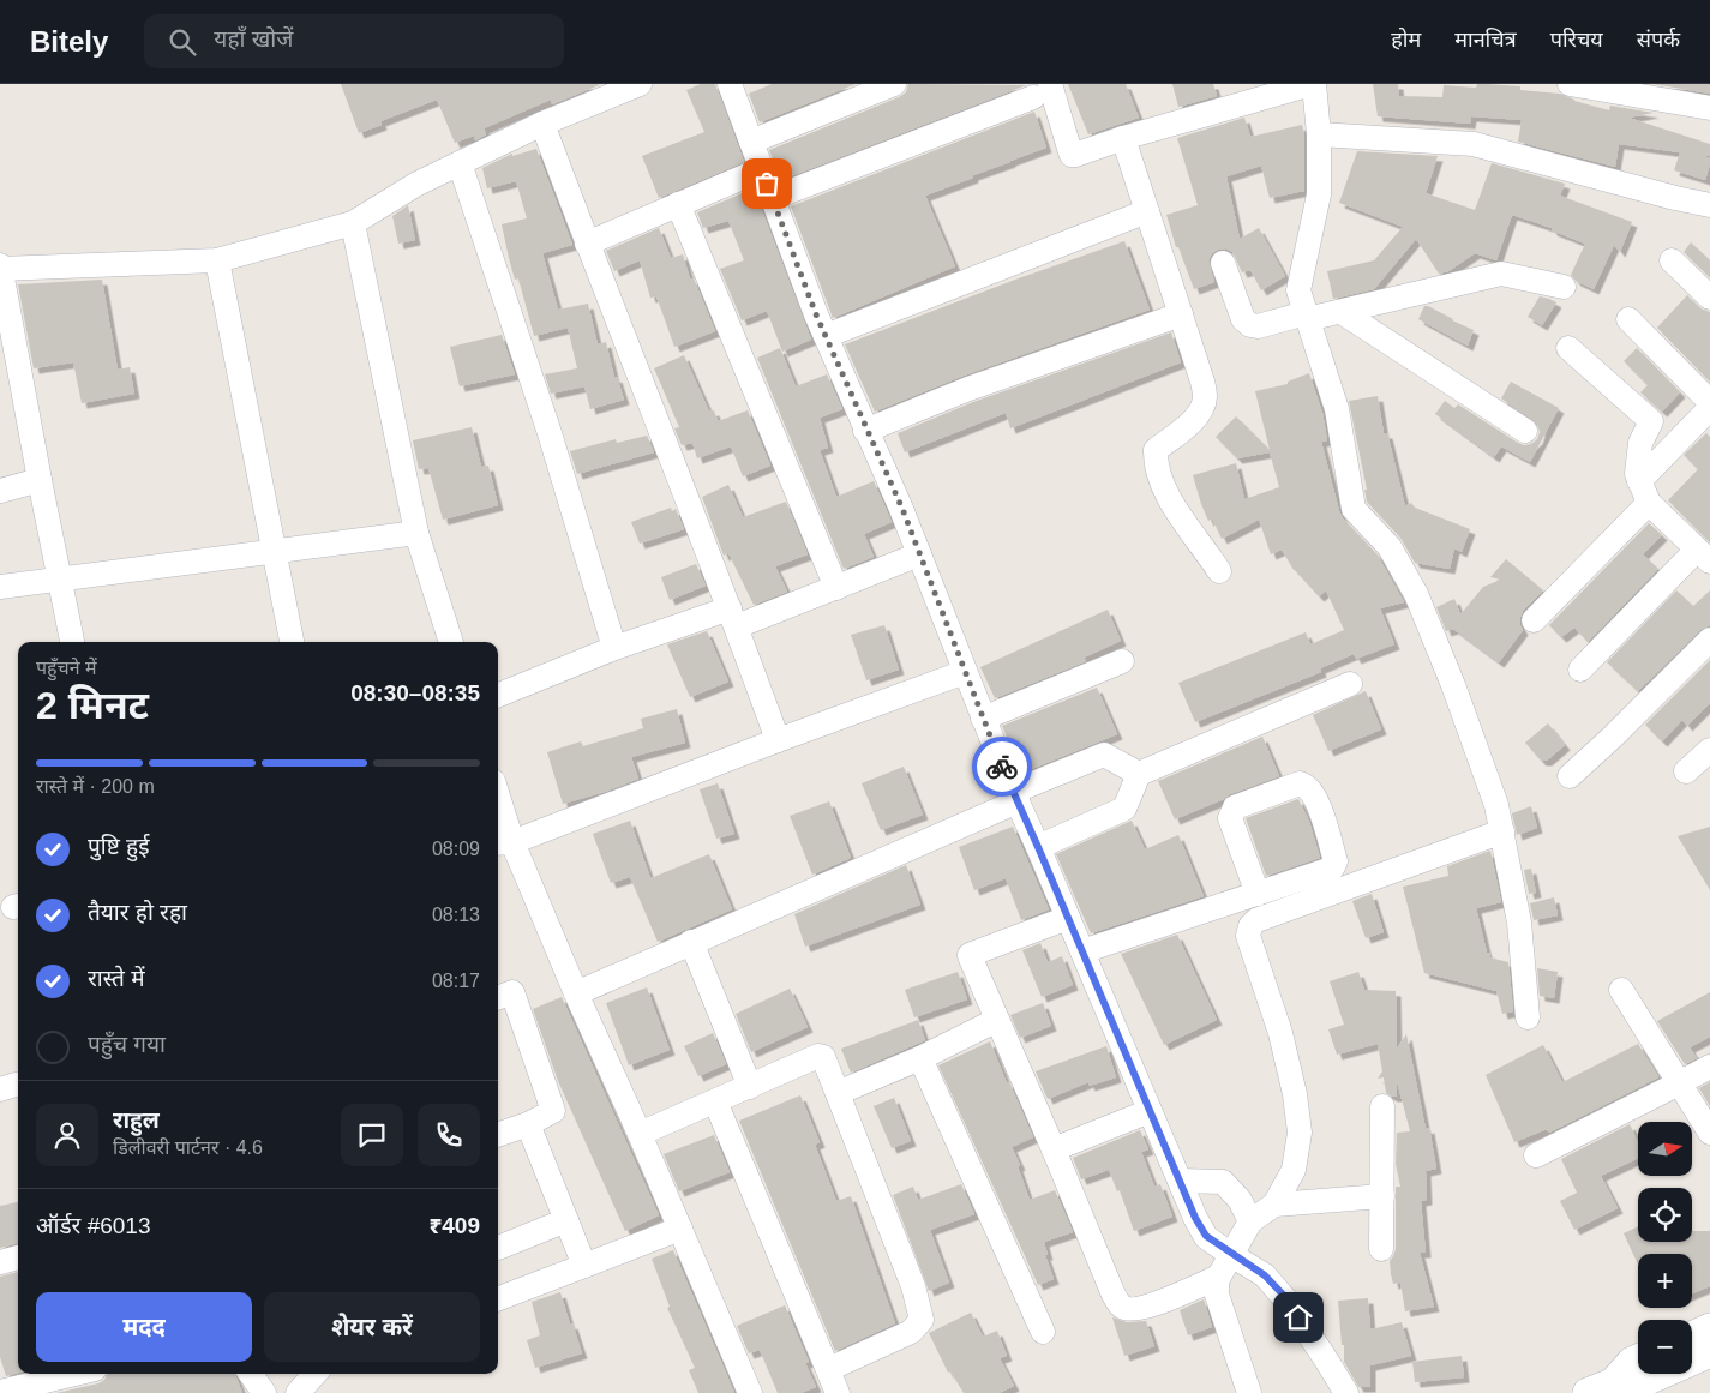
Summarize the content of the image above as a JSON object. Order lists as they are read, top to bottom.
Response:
{
  "north": "right",
  "page": {
    "header": "Bitely",
    "search": "यहाँ खोजें",
    "nav": [
      "होम",
      "मानचित्र",
      "परिचय",
      "संपर्क"
    ],
    "heading": ["2 मिनट", "पहुँचने में", "08:30–08:35"],
    "panel": [
      "राहुल",
      "डिलीवरी पार्टनर · 4.6",
      "ऑर्डर #6013",
      "₹409"
    ],
    "bar": "रास्ते में · 200 m",
    "list": [
      ["पुष्टि हुई", "08:09"],
      ["तैयार हो रहा", "08:13"],
      ["रास्ते में", "08:17"],
      "पहुँच गया"
    ],
    "map_buttons": ["+", "−"],
    "buttons": ["मदद", "शेयर करें"]
  }
}
